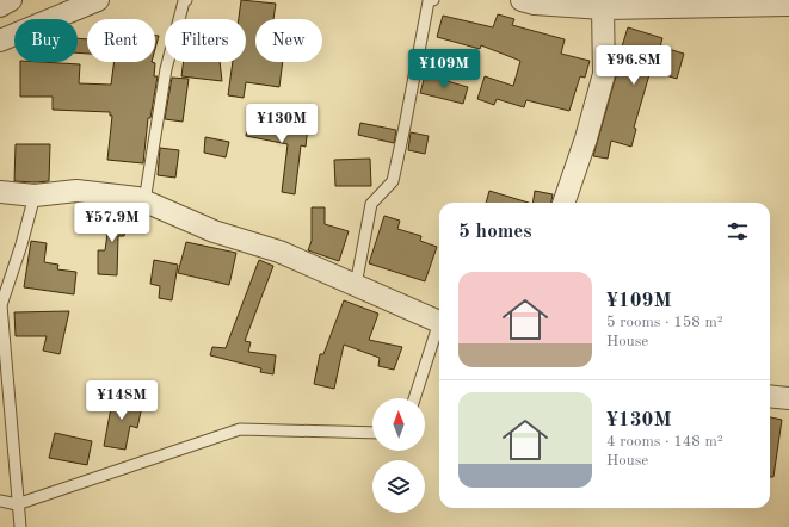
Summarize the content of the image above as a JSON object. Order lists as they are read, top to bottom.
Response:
{
  "north": "top",
  "page": {
    "chip": [
      "Buy",
      "Rent",
      "Filters",
      "New"
    ],
    "price": [
      "¥96.8M",
      "¥109M",
      "¥130M",
      "¥57.9M",
      "¥148M"
    ],
    "heading": "5 homes",
    "list": [
      {
        "name": "¥109M",
        "note": "5 rooms · 158 m² · House"
      },
      {
        "name": "¥130M",
        "note": "4 rooms · 148 m² · House"
      }
    ]
  }
}
